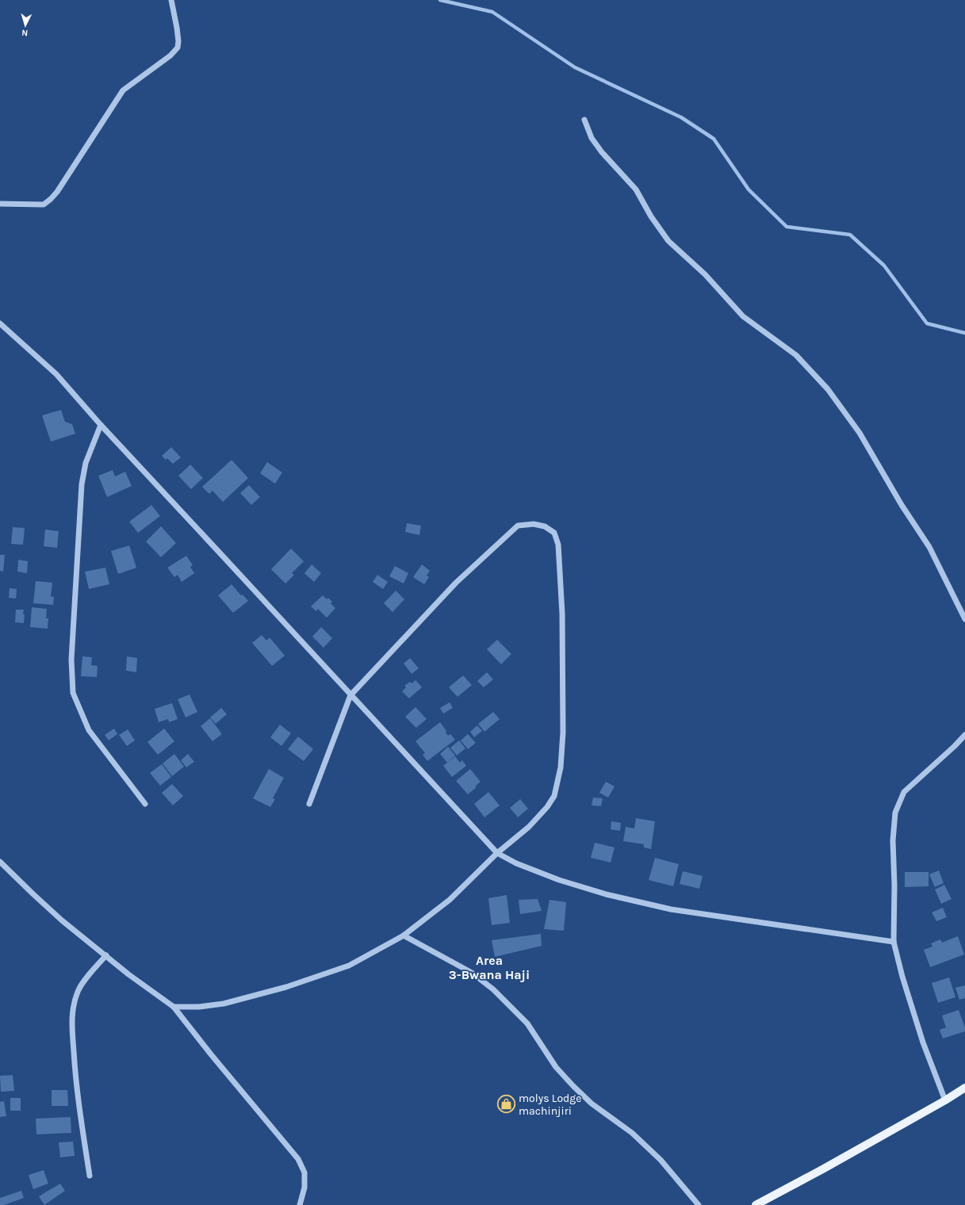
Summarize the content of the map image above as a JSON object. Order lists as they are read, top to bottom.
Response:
{
  "districts": ["Area 3-Bwana Haji"],
  "places": {
    "shop": ["molys Lodge machinjiri"]
  },
  "north": "bottom"
}
